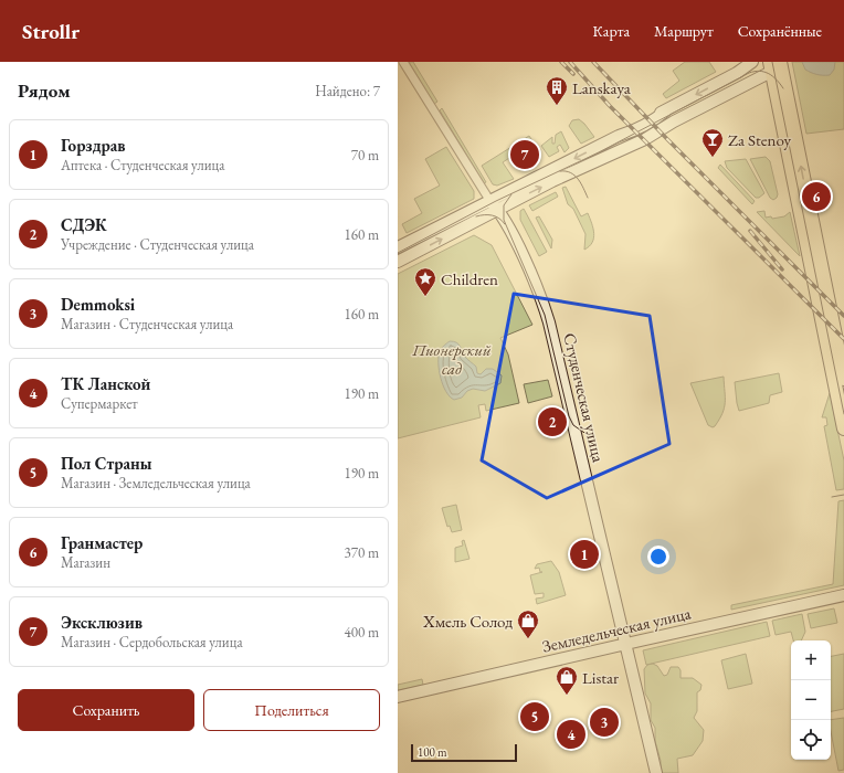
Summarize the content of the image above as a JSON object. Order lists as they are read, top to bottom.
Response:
{
  "streets": {
    "street": ["Студенческая улица", "Земледельческая улица"]
  },
  "crossings": [
    ["Студенческая улица", "Земледельческая улица"]
  ],
  "parks": ["Пионерский сад"],
  "places": {
    "building": ["Lanskaya"],
    "bar": ["Za Stenoy"],
    "place": ["Children"],
    "shop": ["Хмель Солод", "Listar"]
  },
  "scale_bar": "100 m",
  "page": {
    "header": "Strollr",
    "nav": ["Карта", "Маршрут", "Сохранённые"],
    "heading": ["Рядом", "Найдено: 7"],
    "list": [
      {
        "mark": "1",
        "name": "Горздрав",
        "note": "Аптека · Студенческая улица",
        "value": "70 m"
      },
      {
        "mark": "2",
        "name": "СДЭК",
        "note": "Учреждение · Студенческая улица",
        "value": "160 m"
      },
      {
        "mark": "3",
        "name": "Demmoksi",
        "note": "Магазин · Студенческая улица",
        "value": "160 m"
      },
      {
        "mark": "4",
        "name": "ТК Ланской",
        "note": "Супермаркет",
        "value": "190 m"
      },
      {
        "mark": "5",
        "name": "Пол Страны",
        "note": "Магазин · Земледельческая улица",
        "value": "190 m"
      },
      {
        "mark": "6",
        "name": "Гранмастер",
        "note": "Магазин",
        "value": "370 m"
      },
      {
        "mark": "7",
        "name": "Эксклюзив",
        "note": "Магазин · Сердобольская улица",
        "value": "400 m"
      }
    ],
    "pins": [
      "7",
      "6",
      "2",
      "1",
      "5",
      "3",
      "4"
    ],
    "map_buttons": ["+", "−"],
    "buttons": ["Сохранить", "Поделиться"],
    "scale": "100 m"
  }
}
